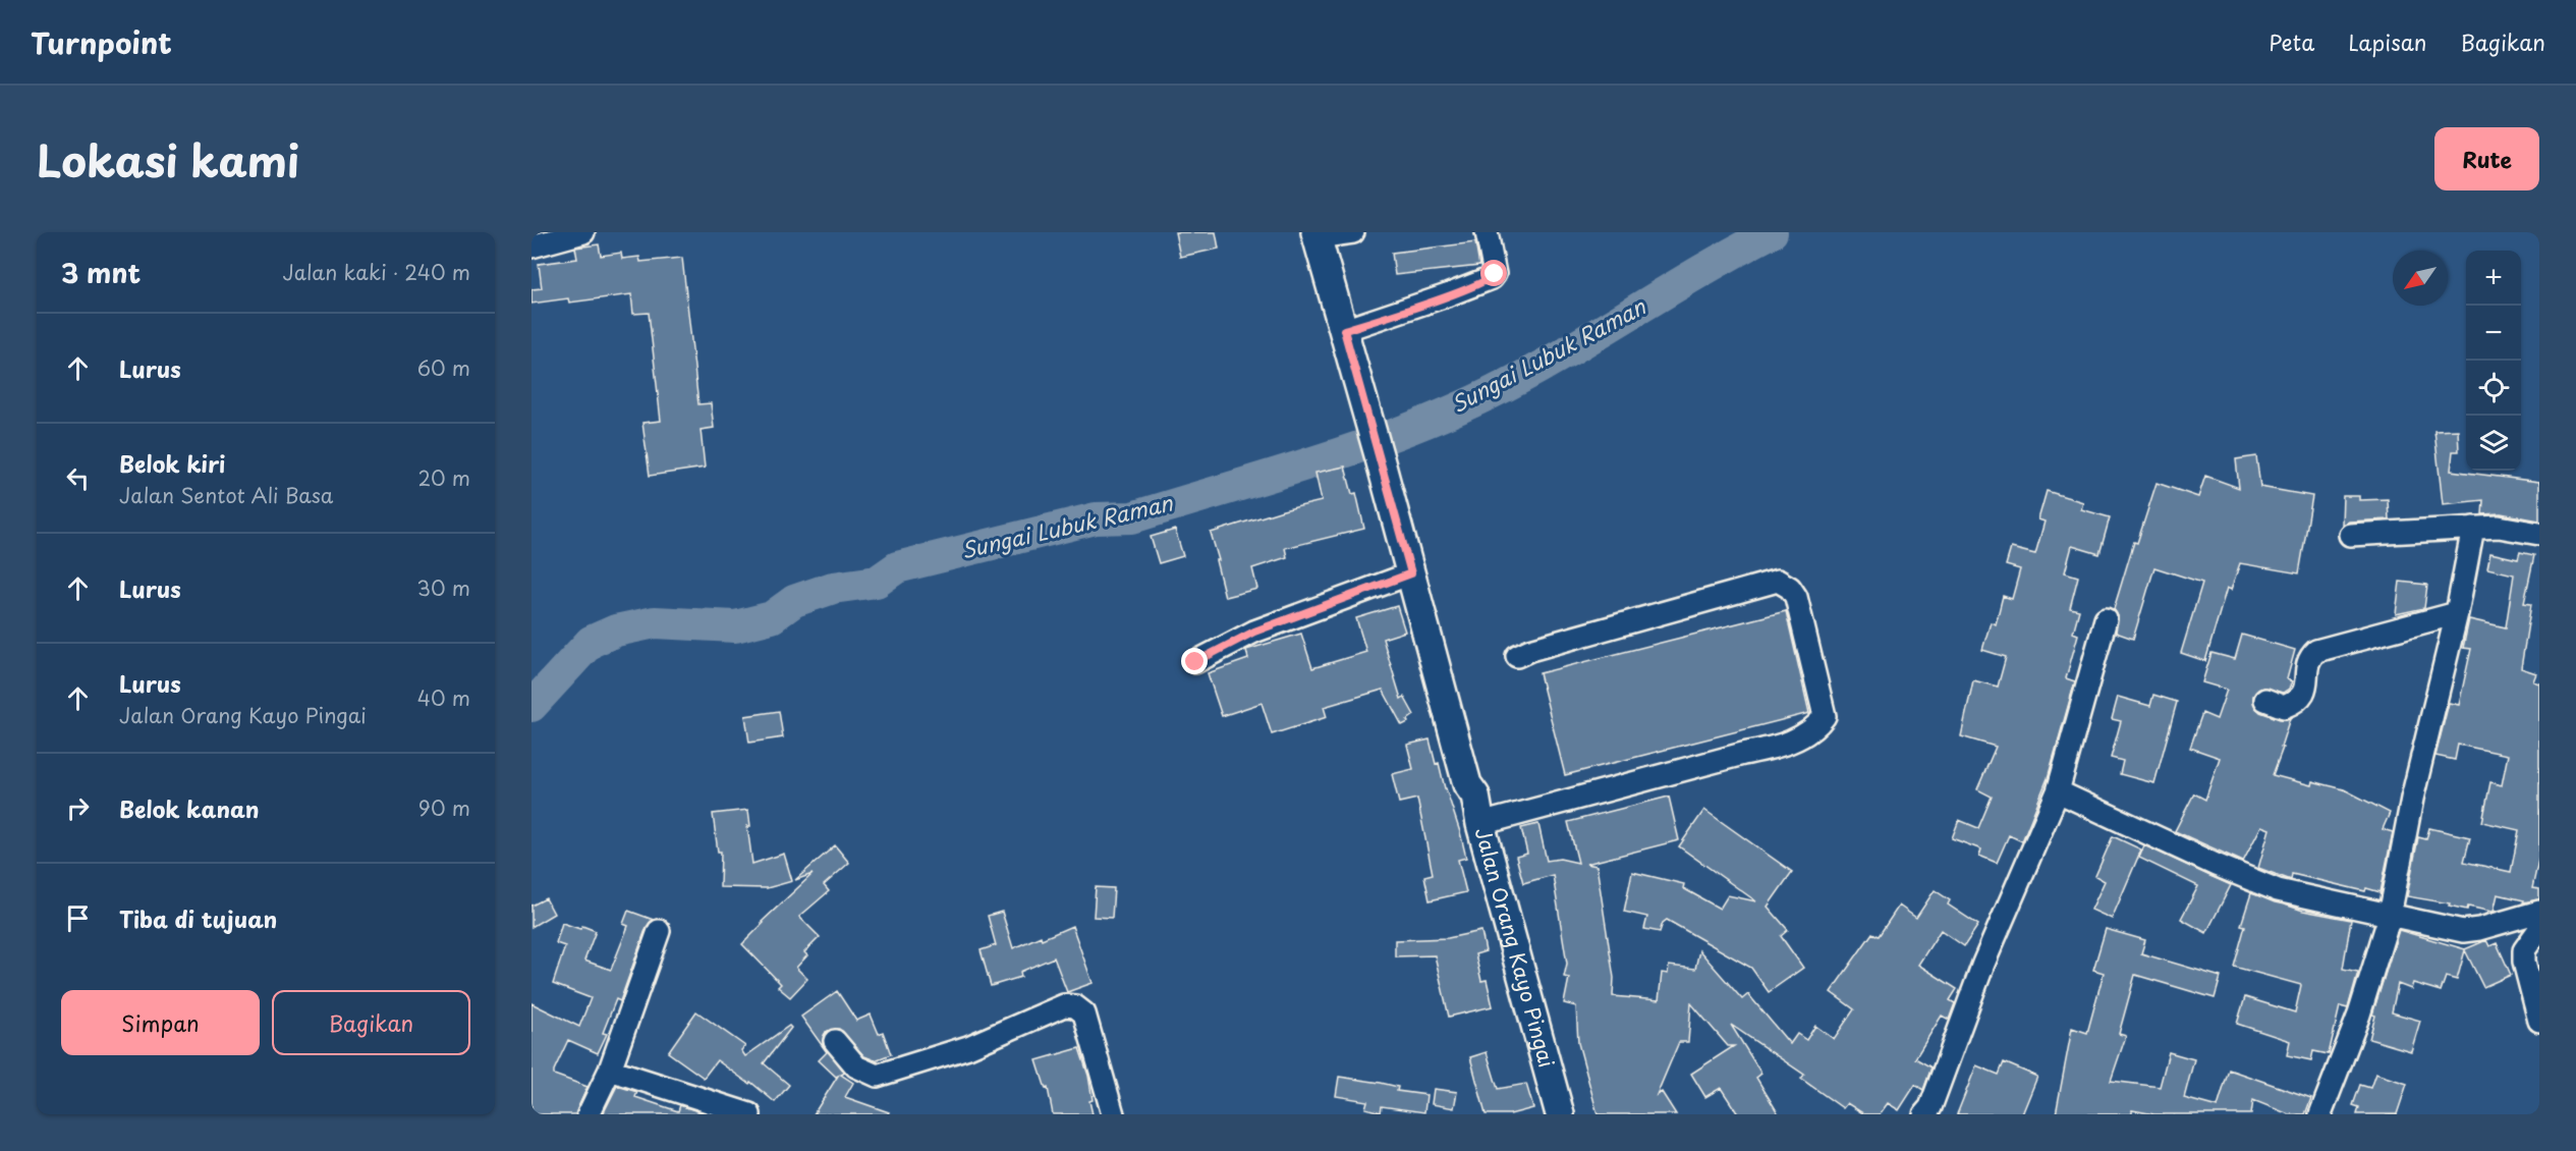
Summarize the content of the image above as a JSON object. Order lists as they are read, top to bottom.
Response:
{
  "streets": {
    "main road": ["Jalan Orang Kayo Pingai"]
  },
  "water": ["Sungai Lubuk Raman"],
  "north": "bottom left",
  "page": {
    "header": "Turnpoint",
    "nav": ["Peta", "Lapisan", "Bagikan"],
    "title": "Lokasi kami",
    "buttons": [
      "Rute",
      ["Simpan", "Bagikan"]
    ],
    "heading": ["3 mnt", "Jalan kaki · 240 m"],
    "map_buttons": ["+", "−"],
    "list": [
      ["Lurus", "60 m"],
      ["Belok kiri", "Jalan Sentot Ali Basa", "20 m"],
      ["Lurus", "30 m"],
      ["Lurus", "Jalan Orang Kayo Pingai", "40 m"],
      ["Belok kanan", "90 m"],
      "Tiba di tujuan"
    ]
  }
}
